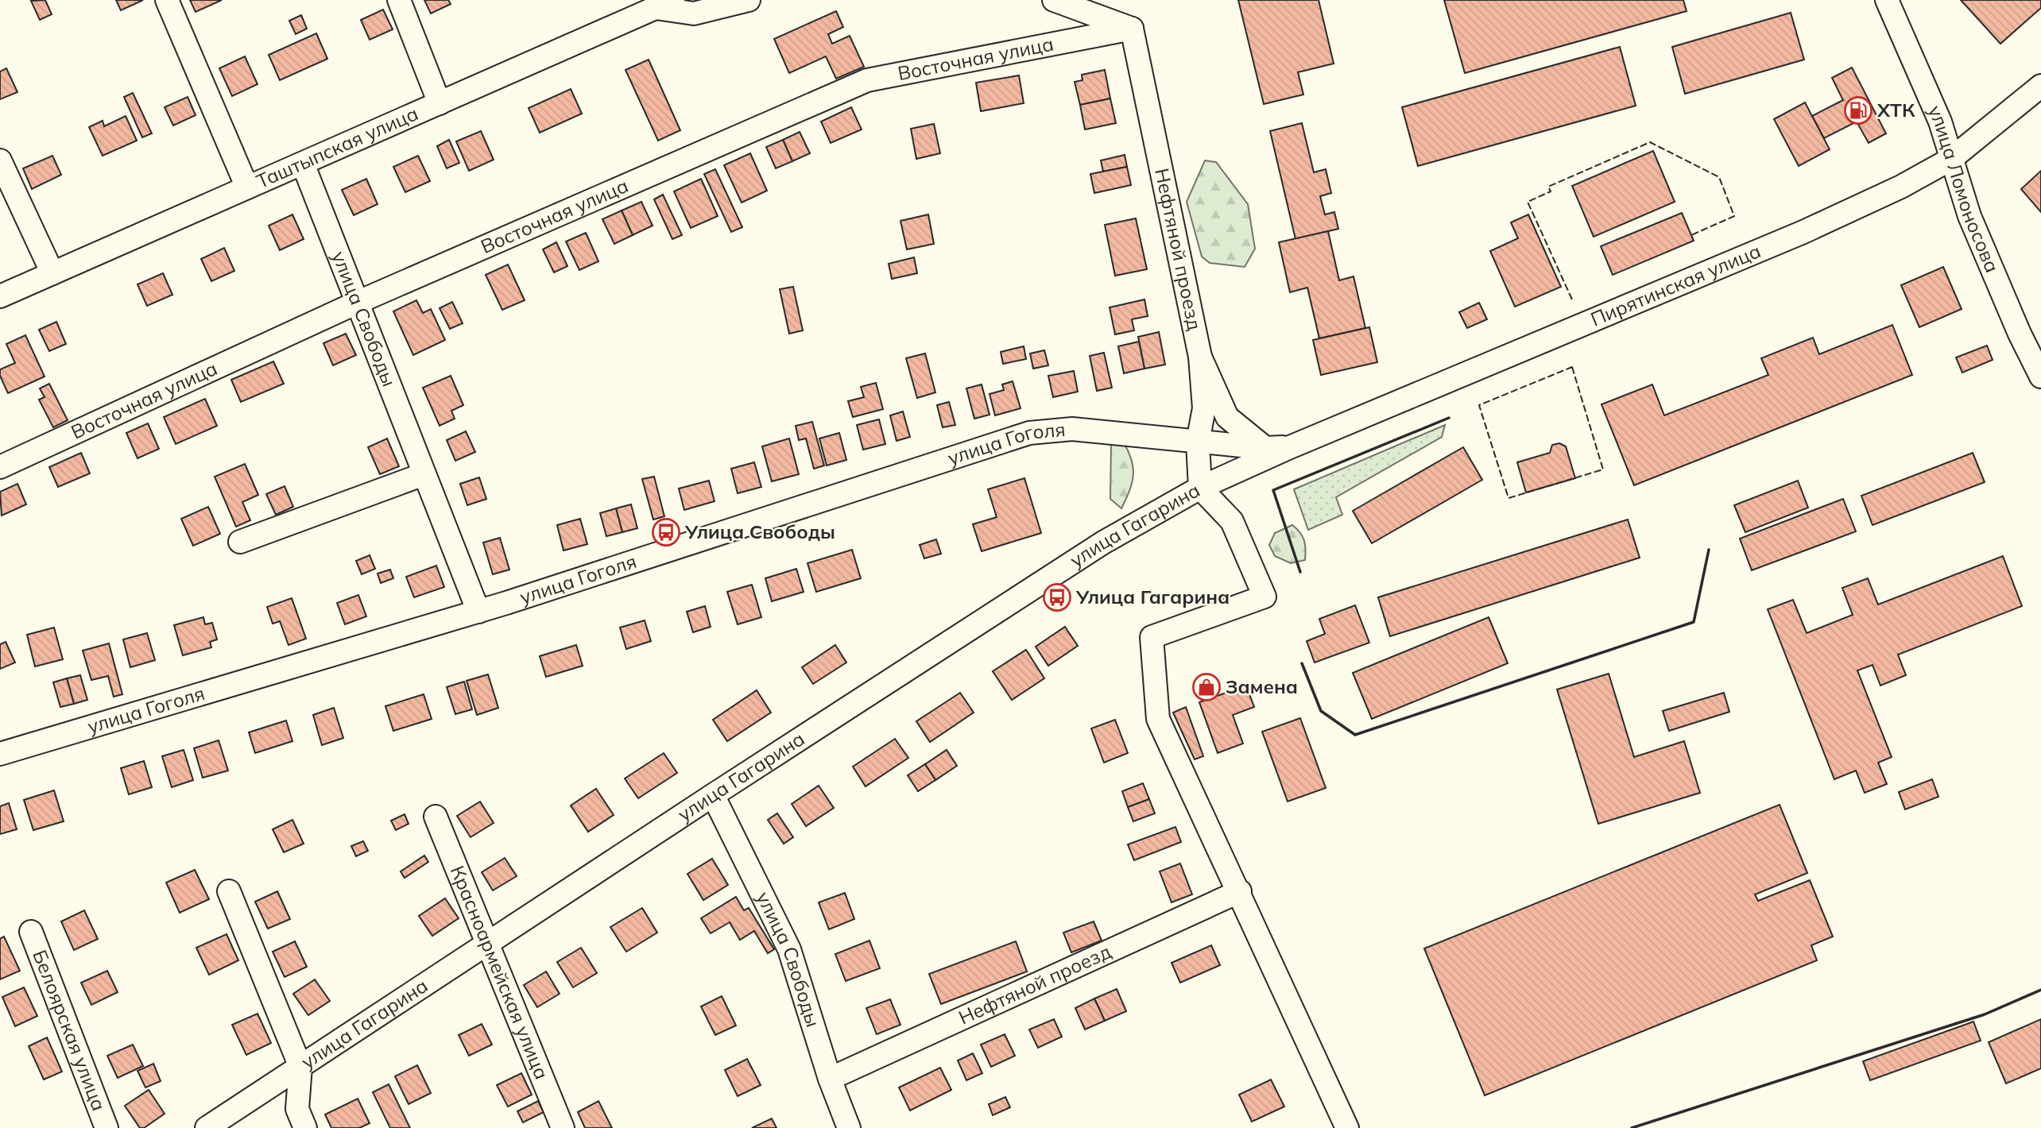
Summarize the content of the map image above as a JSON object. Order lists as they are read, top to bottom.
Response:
{
  "streets": {
    "street": [
      "Восточная улица",
      "Таштыпская улица",
      "улица Ломоносова",
      "Нефтяной проезд",
      "Пирятинская улица",
      "улица Свободы",
      "улица Гоголя",
      "улица Гагарина",
      "Красноармейская улица",
      "Белоярская улица"
    ]
  },
  "crossings": [
    ["Восточная улица", "Нефтяной проезд"],
    ["Восточная улица", "улица Свободы"],
    ["Таштыпская улица", "улица Свободы"],
    ["улица Ломоносова", "Пирятинская улица"],
    ["Нефтяной проезд", "улица Свободы"],
    ["Нефтяной проезд", "улица Гоголя"],
    ["Пирятинская улица", "улица Гоголя"],
    ["Пирятинская улица", "улица Гагарина"],
    ["улица Свободы", "улица Гоголя"],
    ["улица Свободы", "улица Гагарина"],
    ["улица Гоголя", "улица Гагарина"],
    ["улица Гагарина", "Красноармейская улица"]
  ],
  "places": {
    "fuel station": ["ХТК"],
    "bus stop": ["Улица Свободы", "Улица Гагарина"],
    "shop": ["Замена"]
  }
}
